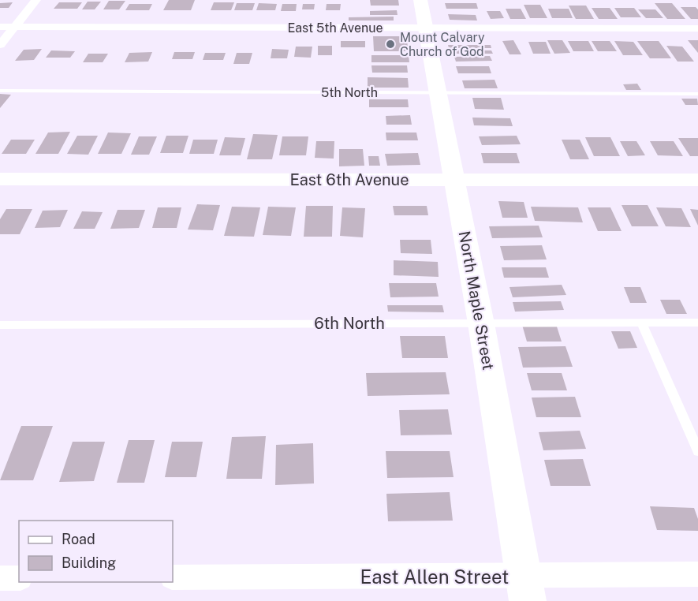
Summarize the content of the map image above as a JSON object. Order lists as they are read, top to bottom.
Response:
{
  "streets": {
    "street": [
      "East 5th Avenue",
      "East 6th Avenue",
      "North Maple Street",
      "East Allen Street"
    ],
    "lane": ["5th North", "6th North"]
  },
  "crossings": [
    ["East 5th Avenue", "North Maple Street"],
    ["5th North", "North Maple Street"],
    ["East 6th Avenue", "North Maple Street"],
    ["North Maple Street", "6th North"],
    ["North Maple Street", "East Allen Street"]
  ],
  "places": ["Mount Calvary Church of God"],
  "legend": ["Road", "Building"]
}
